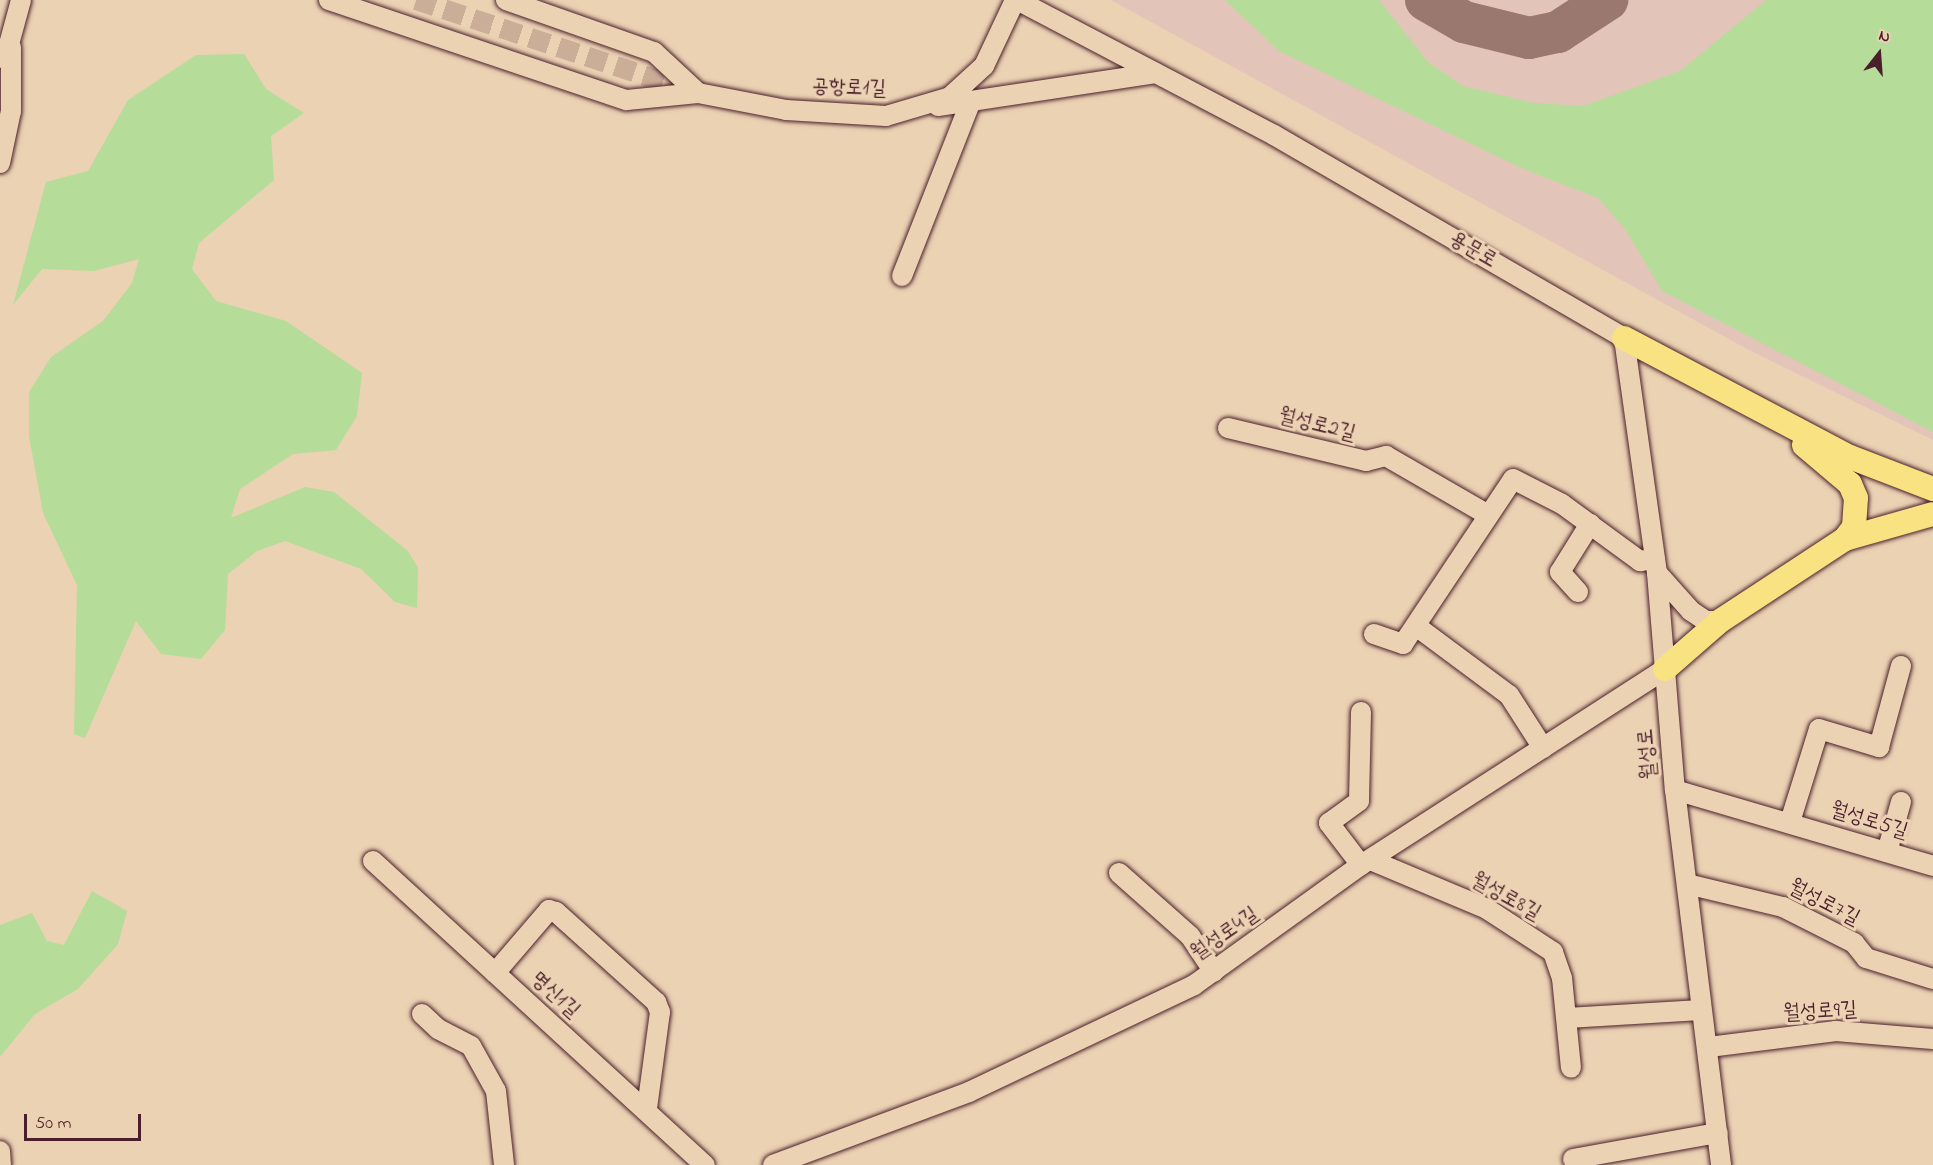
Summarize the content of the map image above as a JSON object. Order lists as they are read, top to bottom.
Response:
{
  "streets": {
    "main road": ["용문로"],
    "street": [
      "공항로1길",
      "월성로2길",
      "월성로",
      "월성로5길",
      "월성로8길",
      "월성로7길",
      "월성로4길",
      "명신1길",
      "월성로9길"
    ]
  },
  "crossings": [
    ["공항로1길", "용문로"],
    ["용문로", "월성로"],
    ["월성로", "월성로5길"],
    ["월성로", "월성로7길"],
    ["월성로", "월성로4길"],
    ["월성로", "월성로9길"],
    ["월성로8길", "월성로4길"]
  ],
  "scale_bar": "50 m",
  "north": "top"
}
